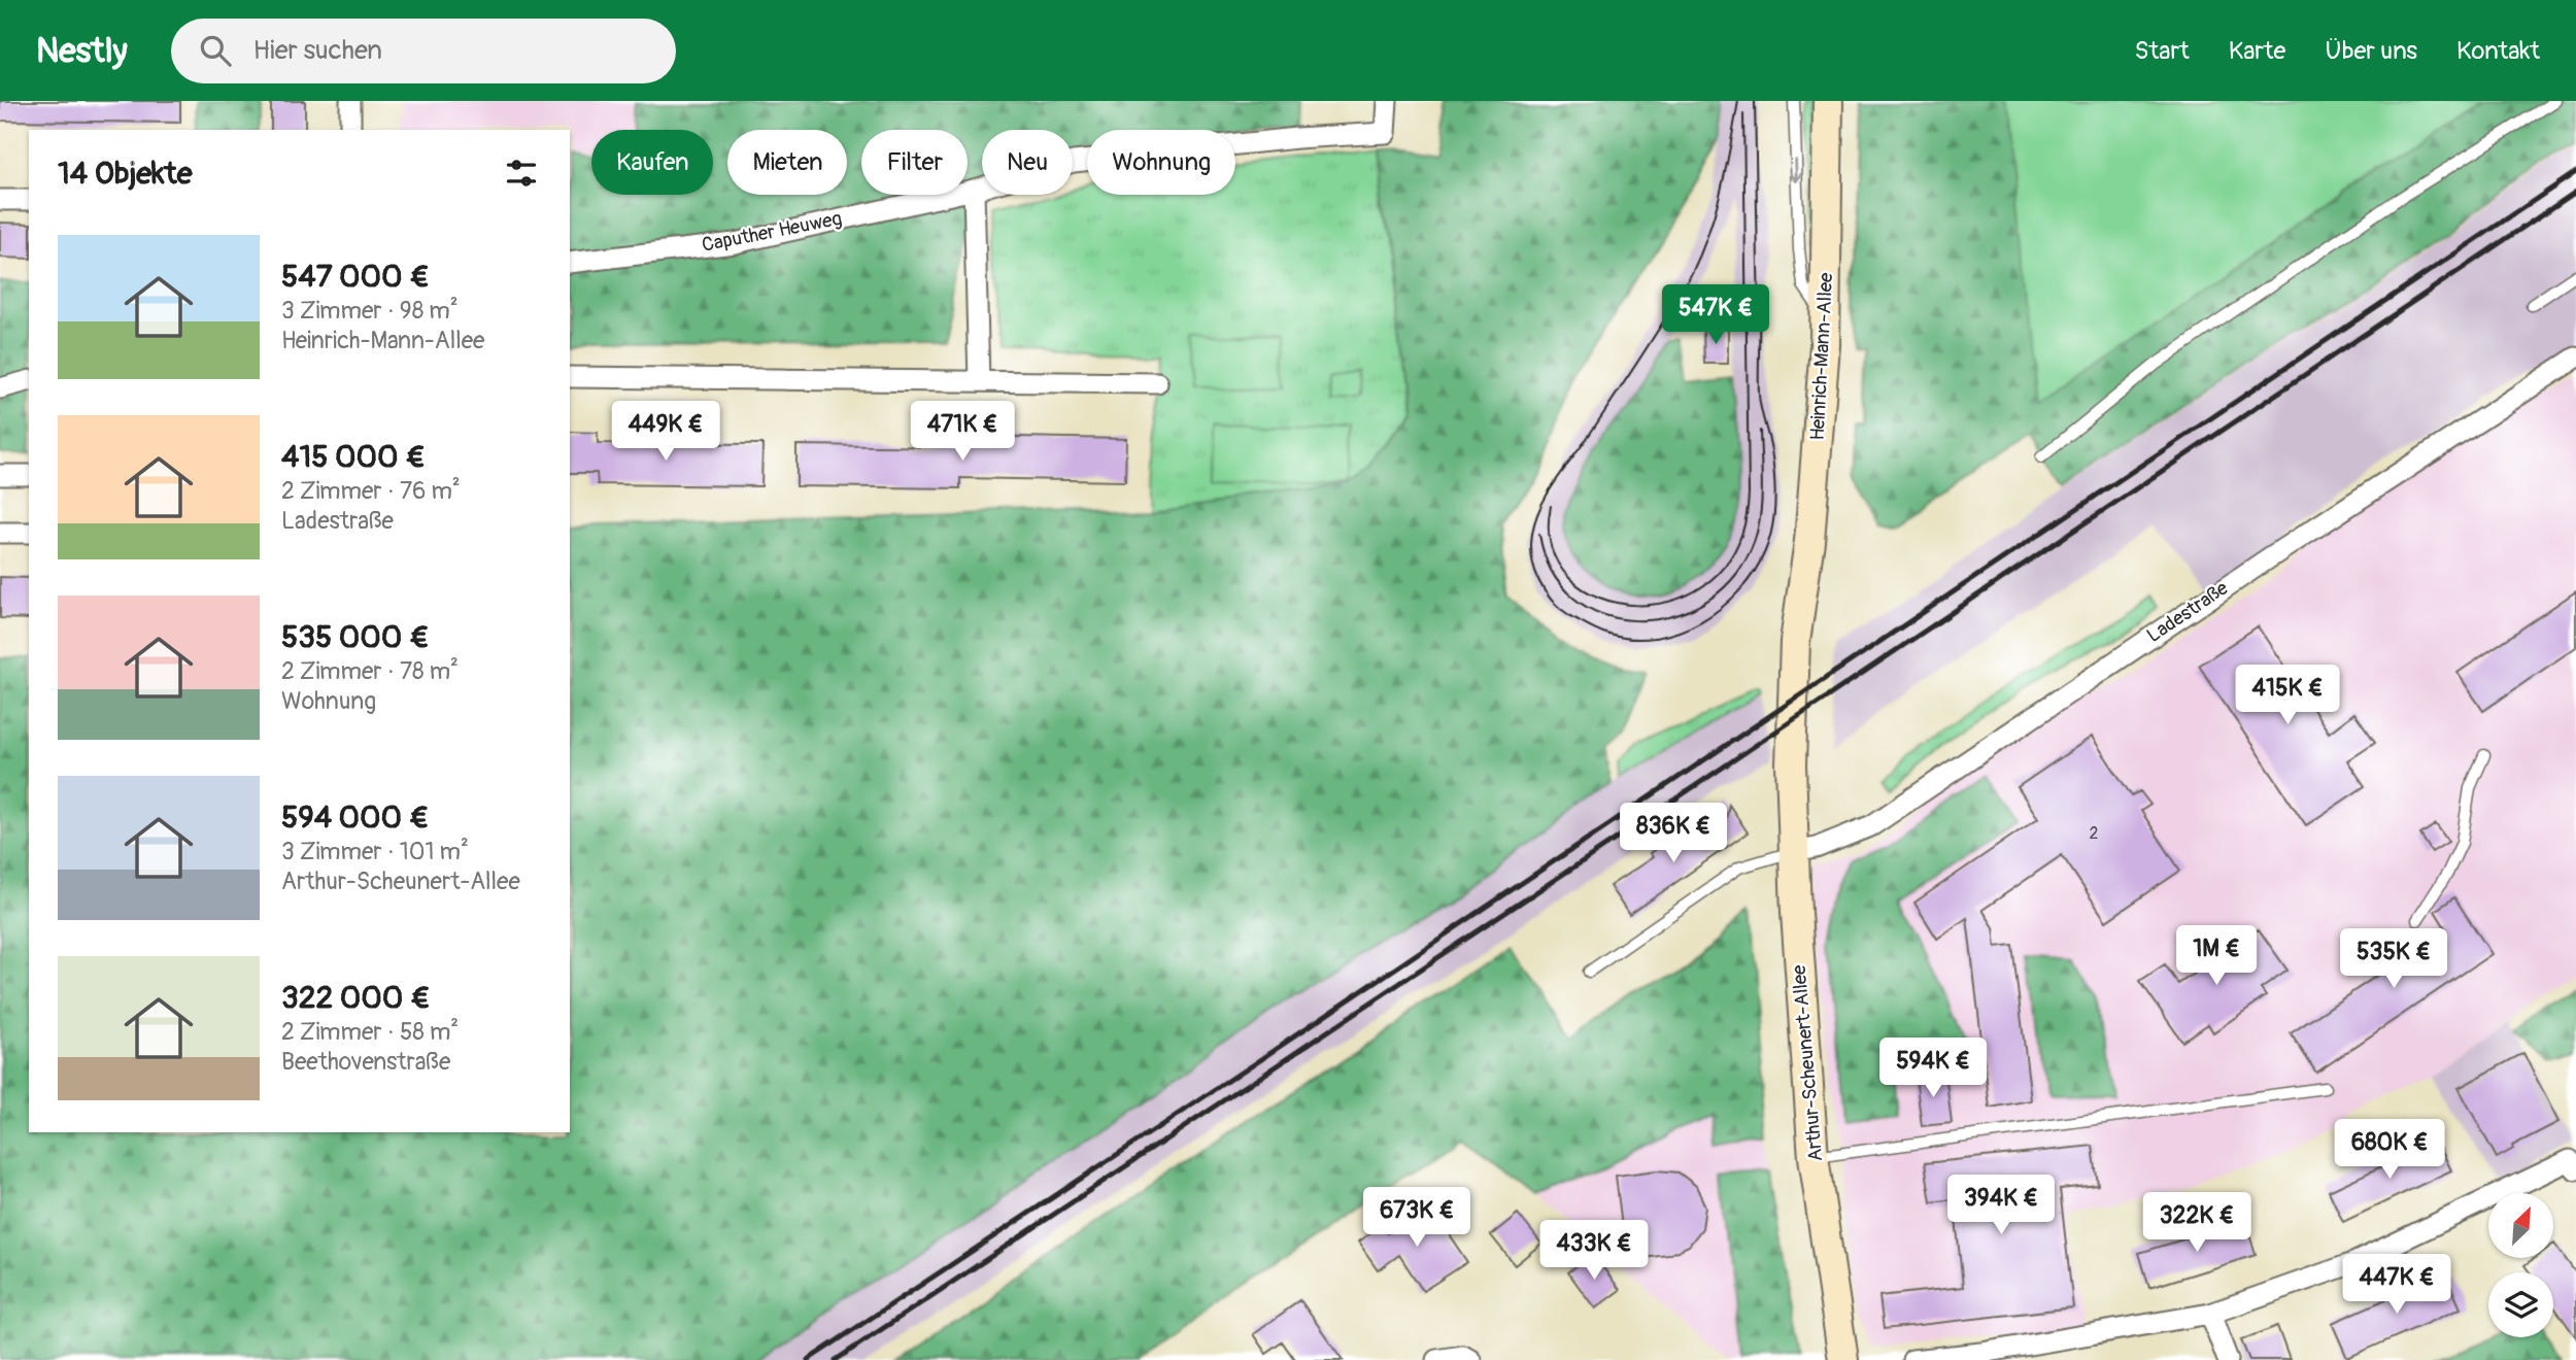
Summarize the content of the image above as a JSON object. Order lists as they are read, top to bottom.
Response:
{
  "streets": {
    "main road": ["Heinrich-Mann-Allee", "Arthur-Scheunert-Allee"],
    "street": ["Caputher Heuweg", "Ladestraße"]
  },
  "crossings": [
    ["Heinrich-Mann-Allee", "Arthur-Scheunert-Allee"],
    ["Ladestraße", "Arthur-Scheunert-Allee"]
  ],
  "house_numbers": ["2"],
  "north": "top right",
  "page": {
    "header": "Nestly",
    "search": "Hier suchen",
    "nav": [
      "Start",
      "Karte",
      "Über uns",
      "Kontakt"
    ],
    "chip": [
      "Kaufen",
      "Mieten",
      "Filter",
      "Neu",
      "Wohnung"
    ],
    "heading": "14 Objekte",
    "list": [
      {
        "name": "547 000 €",
        "note": "3 Zimmer · 98 m² · Heinrich-Mann-Allee"
      },
      {
        "name": "415 000 €",
        "note": "2 Zimmer · 76 m² · Ladestraße"
      },
      {
        "name": "535 000 €",
        "note": "2 Zimmer · 78 m² · Wohnung"
      },
      {
        "name": "594 000 €",
        "note": "3 Zimmer · 101 m² · Arthur-Scheunert-Allee"
      },
      {
        "name": "322 000 €",
        "note": "2 Zimmer · 58 m² · Beethovenstraße"
      }
    ],
    "price": [
      "547K €",
      "449K €",
      "471K €",
      "415K €",
      "836K €",
      "1M €",
      "535K €",
      "594K €",
      "680K €",
      "394K €",
      "673K €",
      "322K €",
      "433K €",
      "447K €"
    ]
  }
}
